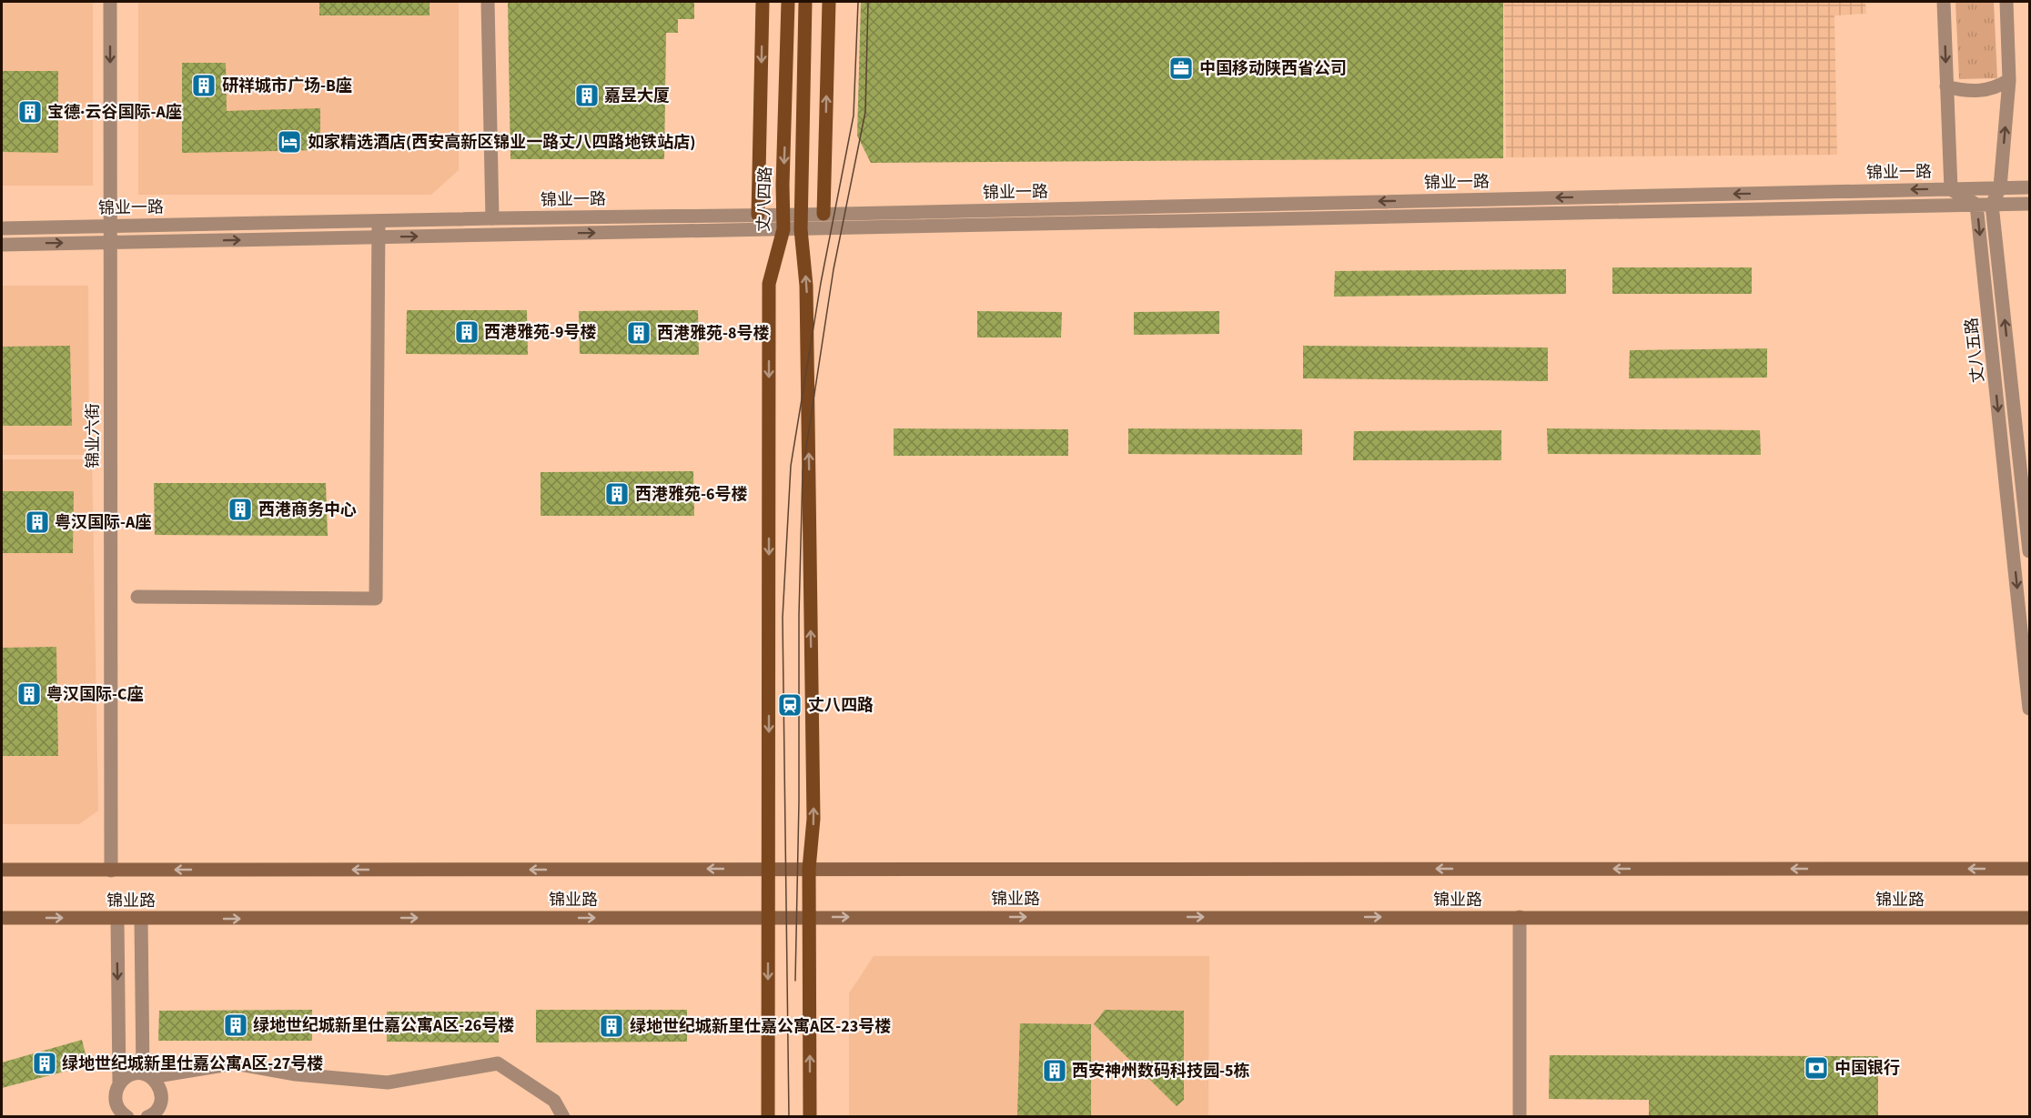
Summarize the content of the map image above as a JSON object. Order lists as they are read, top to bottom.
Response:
{
  "streets": {
    "main road": ["丈八四路", "锦业路"],
    "street": ["锦业一路", "丈八五路", "锦业六街"]
  },
  "crossings": [
    ["锦业一路", "丈八四路"],
    ["锦业一路", "丈八五路"],
    ["锦业一路", "锦业六街"],
    ["丈八四路", "锦业路"],
    ["锦业六街", "锦业路"]
  ],
  "places": {
    "office": ["中国移动陕西省公司"],
    "building": [
      "研祥城市广场-B座",
      "嘉昱大厦",
      "宝德·云谷国际-A座",
      "西港雅苑-9号楼",
      "西港雅苑-8号楼",
      "西港雅苑-6号楼",
      "西港商务中心",
      "粤汉国际-A座",
      "粤汉国际-C座",
      "绿地世纪城新里仕嘉公寓A区-26号楼",
      "绿地世纪城新里仕嘉公寓A区-23号楼",
      "绿地世纪城新里仕嘉公寓A区-27号楼",
      "西安神州数码科技园-5栋"
    ],
    "hotel": ["如家精选酒店(西安高新区锦业一路丈八四路地铁站店)"],
    "station": ["丈八四路"],
    "bank": ["中国银行"]
  }
}
